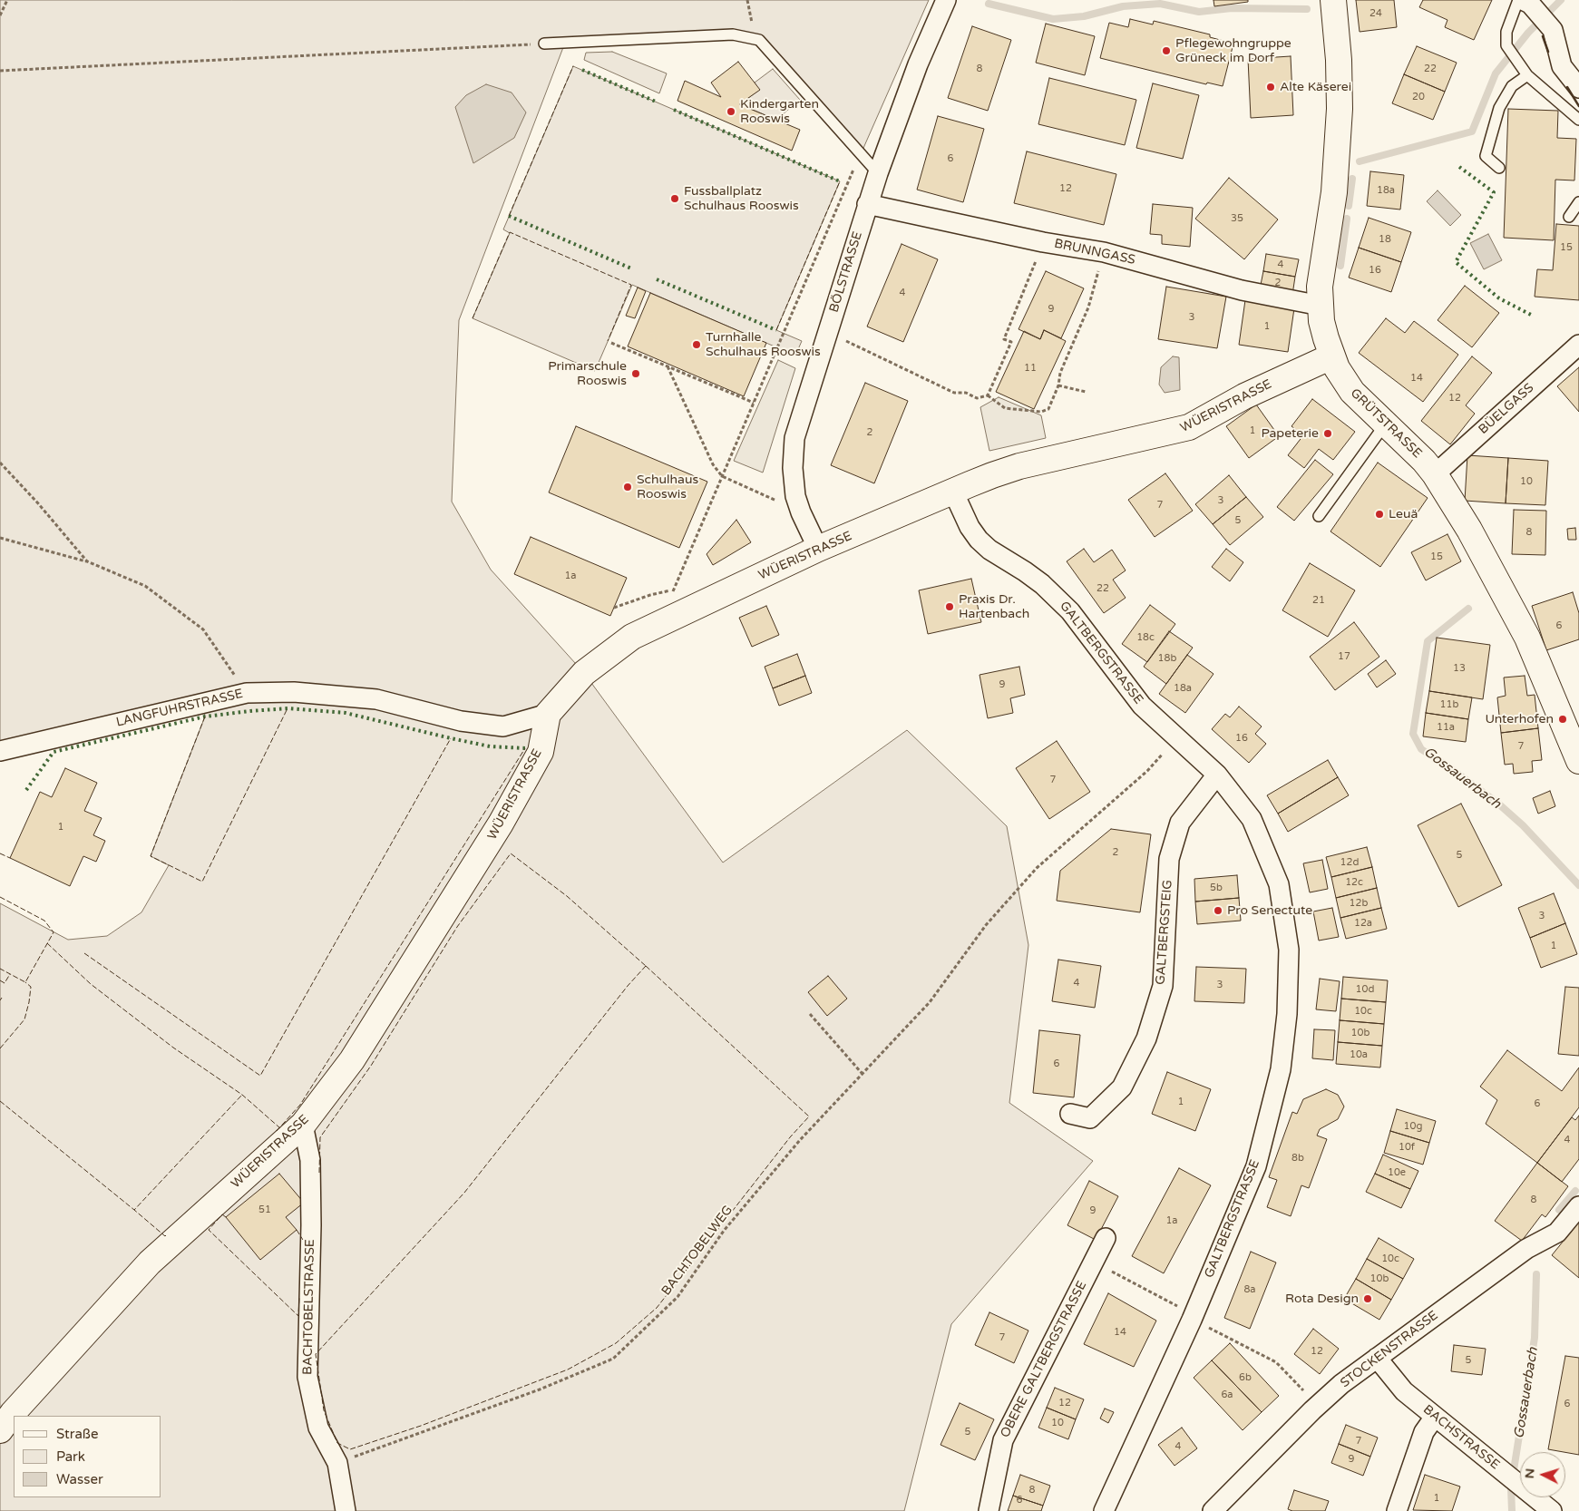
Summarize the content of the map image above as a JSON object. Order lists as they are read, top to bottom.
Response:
{
  "streets": {
    "street": [
      "BRUNNGASS",
      "BÖLSTRASSE",
      "WÜERISTRASSE",
      "BÜELGASS",
      "GRÜTSTRASSE",
      "GALTBERGSTRASSE",
      "LANGFUHRSTRASSE",
      "GALTBERGSTEIG",
      "BACHTOBELSTRASSE",
      "STOCKENSTRASSE",
      "OBERE GALTBERGSTRASSE",
      "BACHSTRASSE"
    ],
    "path": ["BACHTOBELWEG"]
  },
  "crossings": [
    ["BRUNNGASS", "BÖLSTRASSE"],
    ["BRUNNGASS", "GRÜTSTRASSE"],
    ["BÖLSTRASSE", "WÜERISTRASSE"],
    ["WÜERISTRASSE", "GRÜTSTRASSE"],
    ["WÜERISTRASSE", "GALTBERGSTRASSE"],
    ["WÜERISTRASSE", "LANGFUHRSTRASSE"],
    ["WÜERISTRASSE", "BACHTOBELSTRASSE"],
    ["BÜELGASS", "GRÜTSTRASSE"],
    ["GALTBERGSTRASSE", "GALTBERGSTEIG"],
    ["BACHTOBELWEG", "BACHTOBELSTRASSE"],
    ["STOCKENSTRASSE", "BACHSTRASSE"]
  ],
  "water": ["Gossauerbach"],
  "places": [
    "Pflegewohngruppe Grüneck im Dorf",
    "Alte Käserei",
    "Kindergarten Rooswis",
    "Fussballplatz Schulhaus Rooswis",
    "Turnhalle Schulhaus Rooswis",
    "Primarschule Rooswis",
    "Papeterie",
    "Schulhaus Rooswis",
    "Leuä",
    "Praxis Dr. Hartenbach",
    "Unterhofen",
    "Pro Senectute",
    "Rota Design"
  ],
  "house_numbers": [
    "24",
    "8",
    "22",
    "20",
    "6",
    "12",
    "18a",
    "35",
    "18",
    "15",
    "4",
    "16",
    "2",
    "4",
    "9",
    "3",
    "1",
    "11",
    "14",
    "12",
    "1",
    "2",
    "10",
    "3",
    "7",
    "5",
    "8",
    "15",
    "1a",
    "22",
    "21",
    "6",
    "18c",
    "17",
    "18b",
    "13",
    "9",
    "18a",
    "11b",
    "11a",
    "16",
    "7",
    "7",
    "1",
    "2",
    "5",
    "12d",
    "12c",
    "5b",
    "12b",
    "3",
    "12a",
    "1",
    "4",
    "3",
    "10d",
    "10c",
    "10b",
    "10a",
    "6",
    "1",
    "6",
    "10g",
    "4",
    "10f",
    "8b",
    "10e",
    "8",
    "51",
    "9",
    "1a",
    "10c",
    "10b",
    "8a",
    "14",
    "7",
    "12",
    "5",
    "6b",
    "6a",
    "12",
    "6",
    "10",
    "5",
    "7",
    "4",
    "9",
    "8",
    "1",
    "6"
  ],
  "legend": ["Straße", "Park", "Wasser"],
  "north": "left"
}
